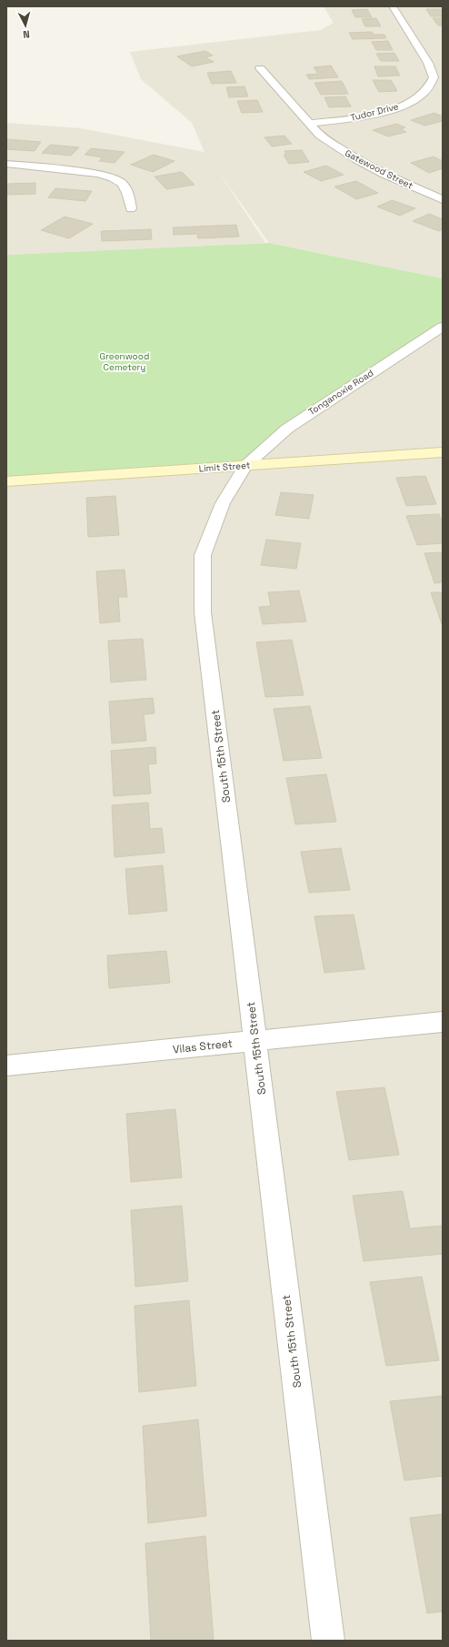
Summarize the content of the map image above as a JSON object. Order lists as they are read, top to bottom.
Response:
{
  "streets": {
    "street": [
      "Tudor Drive",
      "Gatewood Street",
      "Tonganoxie Road",
      "Limit Street",
      "South 15th Street",
      "Vilas Street"
    ]
  },
  "crossings": [
    ["Tudor Drive", "Gatewood Street"],
    ["Tonganoxie Road", "Limit Street"],
    ["Tonganoxie Road", "South 15th Street"],
    ["Limit Street", "South 15th Street"],
    ["South 15th Street", "Vilas Street"]
  ],
  "parks": ["Greenwood Cemetery"],
  "north": "bottom"
}
